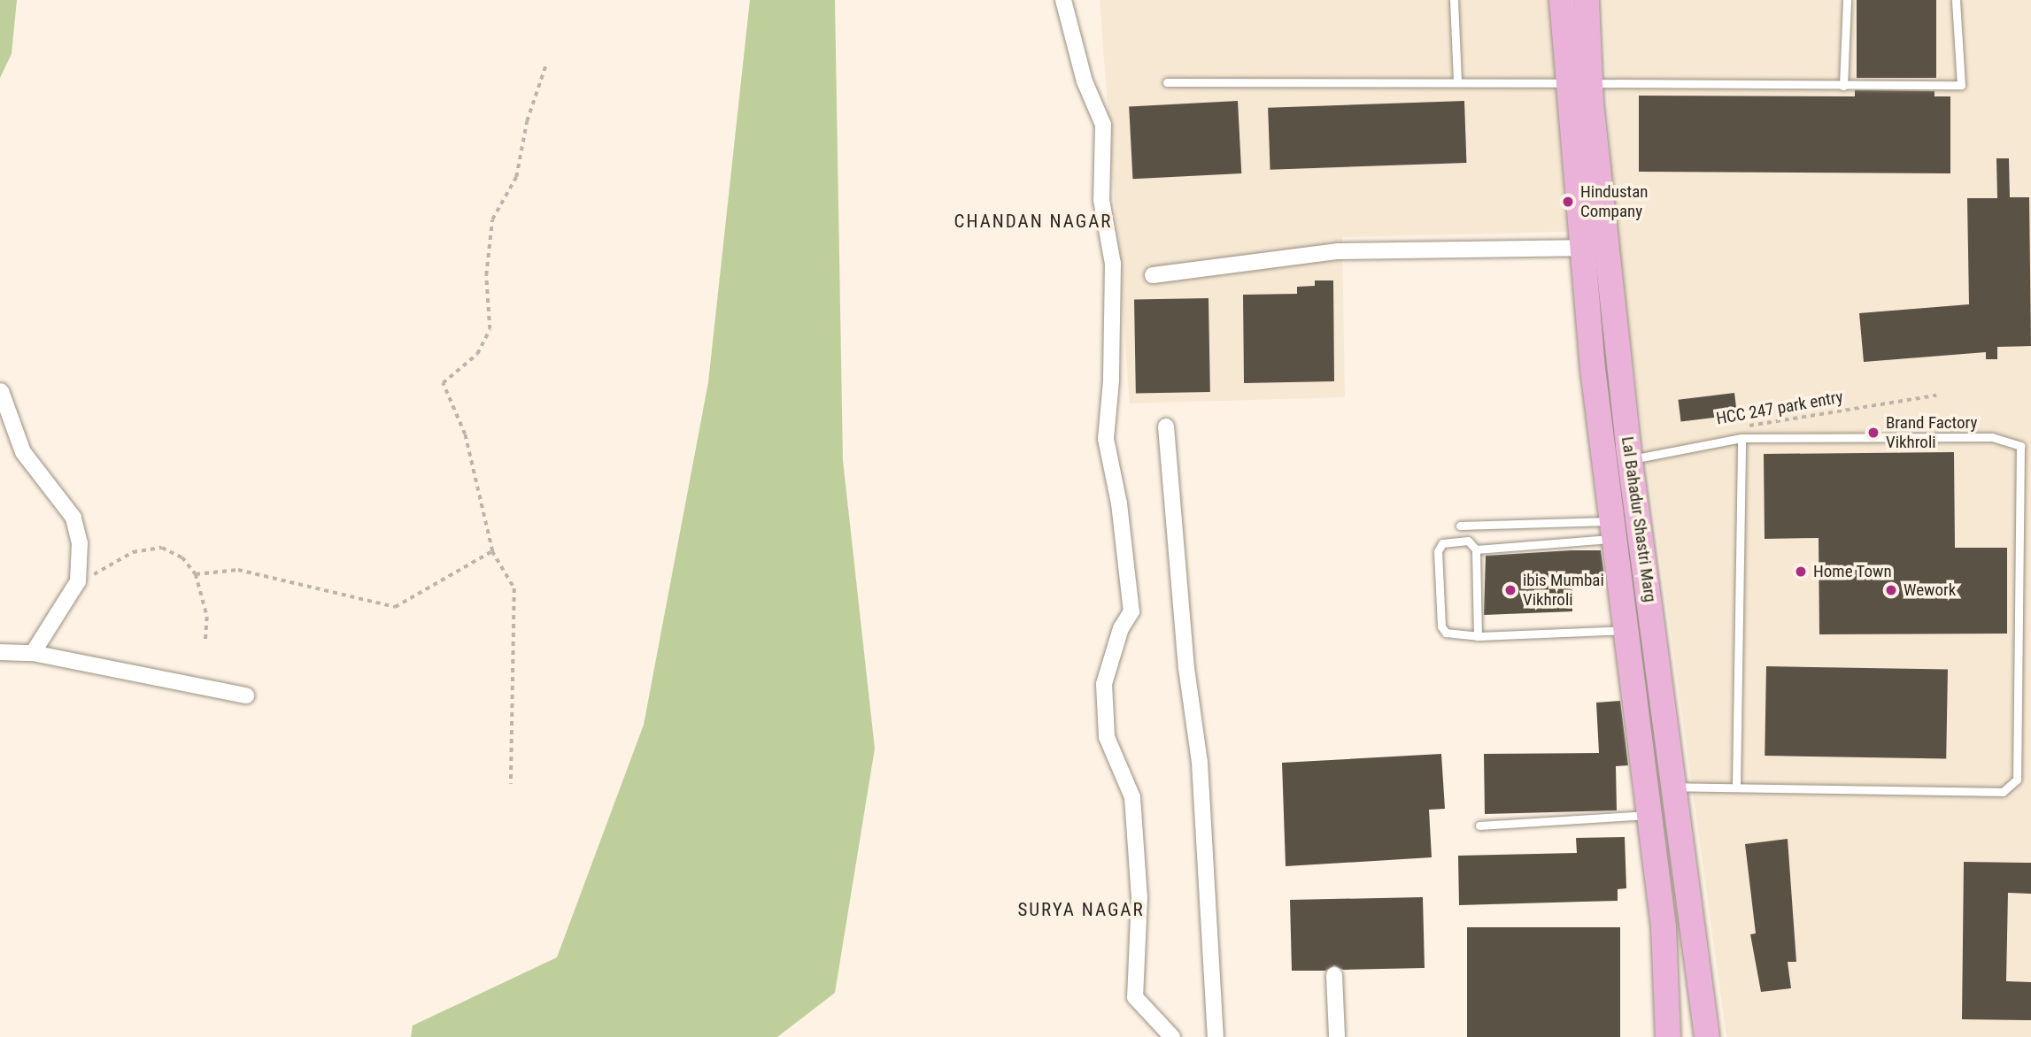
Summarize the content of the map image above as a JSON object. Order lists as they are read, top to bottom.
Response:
{
  "streets": {
    "main road": ["Lal Bahadur Shastri Marg"],
    "path": ["HCC 247 park entry"]
  },
  "districts": ["CHANDAN NAGAR", "SURYA NAGAR"],
  "places": [
    "Hindustan Company",
    "Brand Factory Vikhroli",
    "Home Town",
    "ibis Mumbai Vikhroli",
    "Wework"
  ]
}
